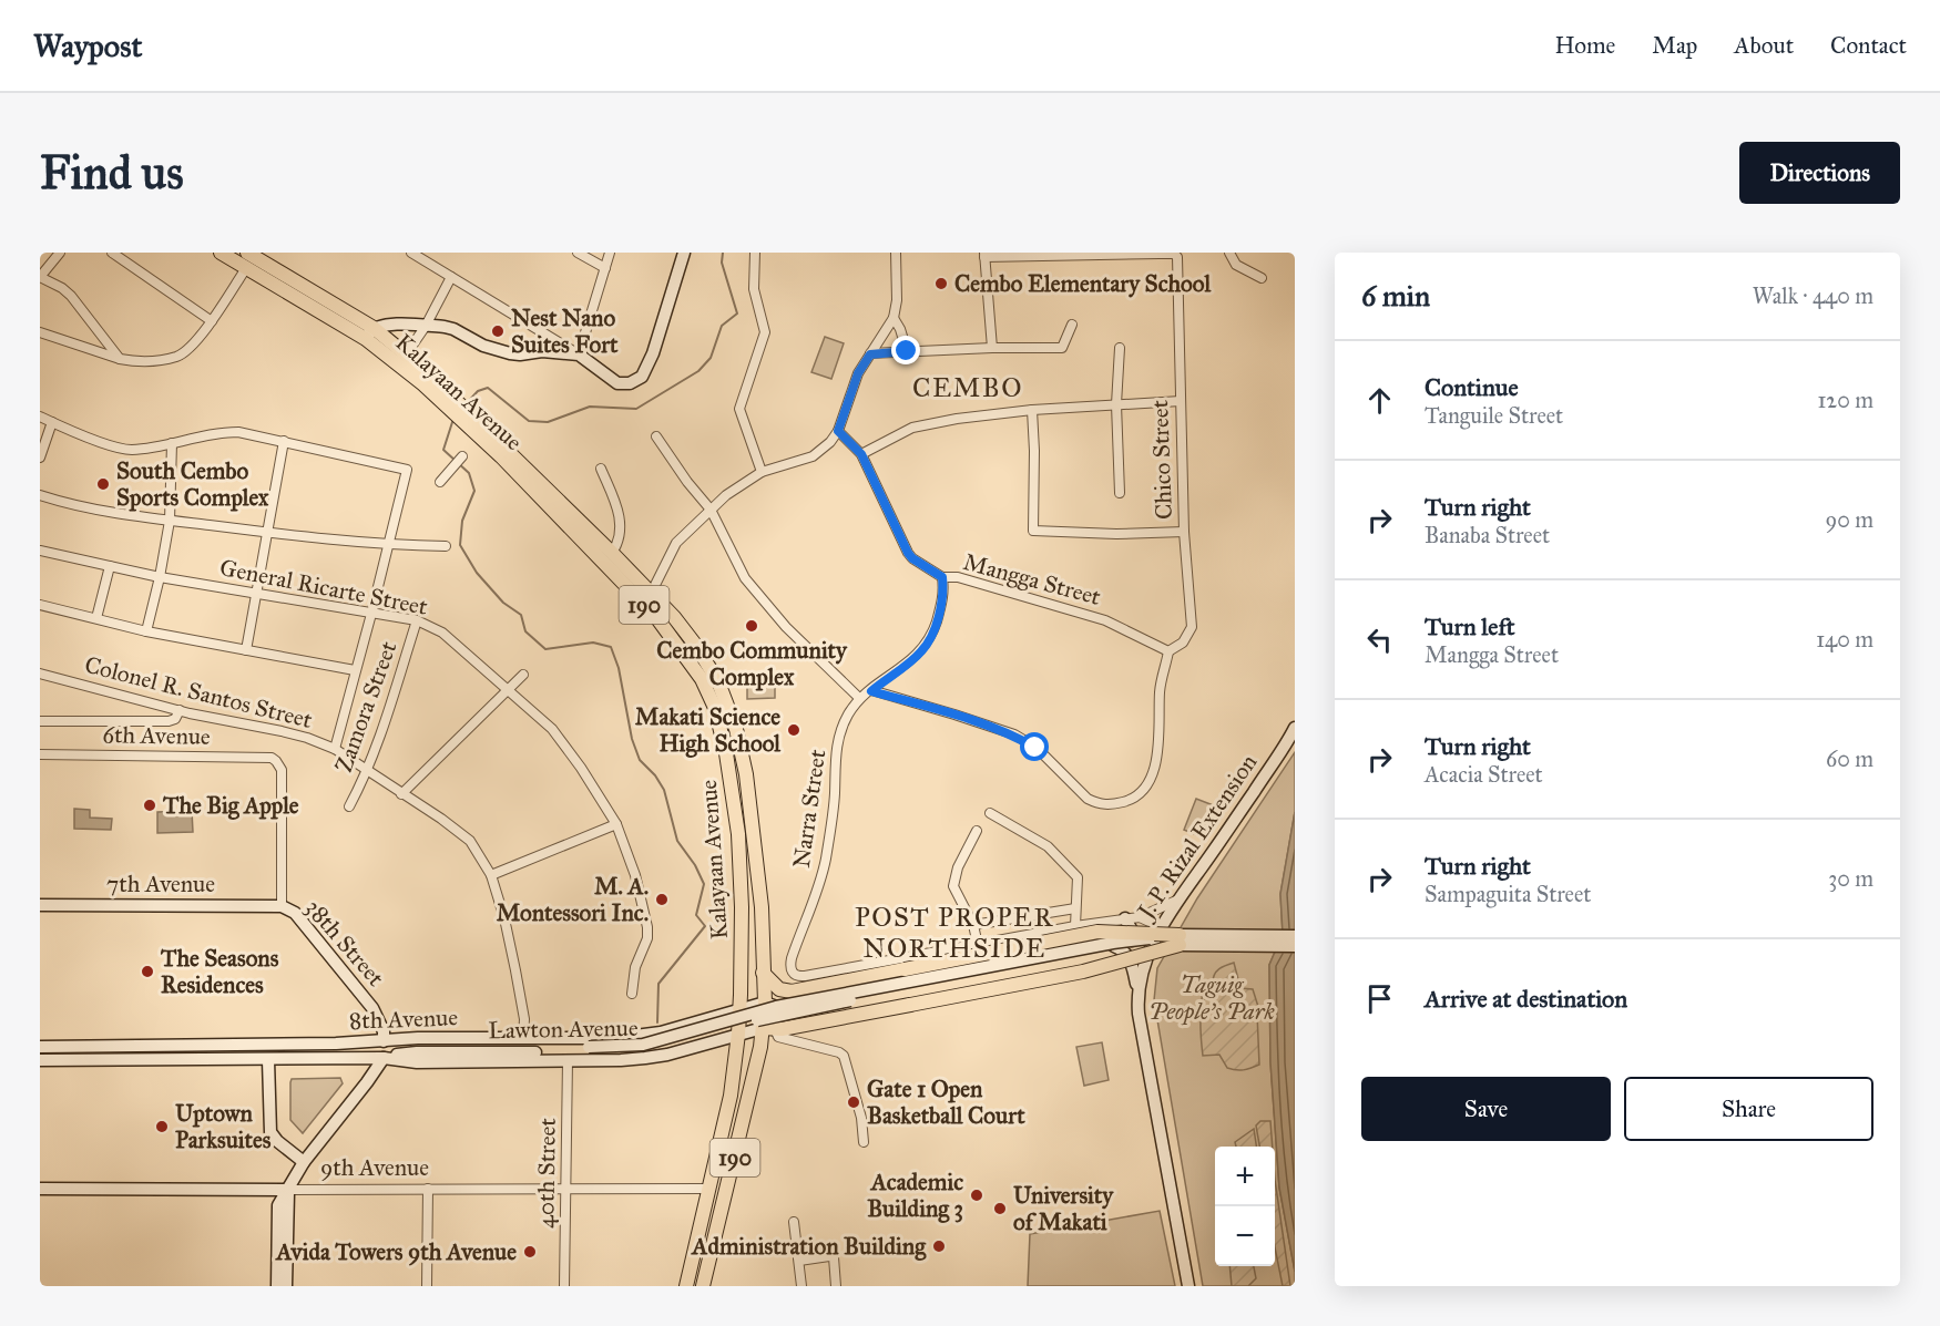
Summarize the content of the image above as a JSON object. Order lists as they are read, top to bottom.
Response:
{
  "streets": {
    "main road": [
      "Kalayaan Avenue",
      "190",
      "J. P. Rizal Extension",
      "7th Avenue",
      "38th Street",
      "8th Avenue",
      "Lawton Avenue",
      "9th Avenue"
    ],
    "street": [
      "Chico Street",
      "Mangga Street",
      "General Ricarte Street",
      "Colonel R. Santos Street",
      "Zamora Street",
      "6th Avenue",
      "Narra Street",
      "40th Street"
    ]
  },
  "crossings": [
    ["Kalayaan Avenue", "8th Avenue"],
    ["Kalayaan Avenue", "9th Avenue"],
    ["Chico Street", "Mangga Street"],
    ["General Ricarte Street", "Zamora Street"],
    ["Colonel R. Santos Street", "Zamora Street"],
    ["Colonel R. Santos Street", "8th Avenue"],
    ["6th Avenue", "38th Street"],
    ["Narra Street", "J. P. Rizal Extension"],
    ["7th Avenue", "38th Street"],
    ["38th Street", "8th Avenue"],
    ["38th Street", "Lawton Avenue"],
    ["8th Avenue", "Lawton Avenue"],
    ["8th Avenue", "40th Street"],
    ["9th Avenue", "40th Street"]
  ],
  "districts": ["CEMBO", "POST PROPER NORTHSIDE"],
  "parks": ["Taguig People's Park"],
  "places": [
    "Cembo Elementary School",
    "Nest Nano Suites Fort",
    "South Cembo Sports Complex",
    "Cembo Community Complex",
    "Makati Science High School",
    "The Big Apple",
    "M. A. Montessori Inc.",
    "The Seasons Residences",
    "Gate 1 Open Basketball Court",
    "Uptown Parksuites",
    "Academic Building 3",
    "University of Makati",
    "Administration Building",
    "Avida Towers 9th Avenue"
  ],
  "page": {
    "header": "Waypost",
    "nav": [
      "Home",
      "Map",
      "About",
      "Contact"
    ],
    "buttons": [
      "Directions",
      ["Save", "Share"]
    ],
    "title": "Find us",
    "heading": ["6 min", "Walk · 440 m"],
    "list": [
      ["Continue", "Tanguile Street", "120 m"],
      ["Turn right", "Banaba Street", "90 m"],
      ["Turn left", "Mangga Street", "140 m"],
      ["Turn right", "Acacia Street", "60 m"],
      ["Turn right", "Sampaguita Street", "30 m"],
      "Arrive at destination"
    ],
    "map_buttons": ["+", "−"]
  }
}
